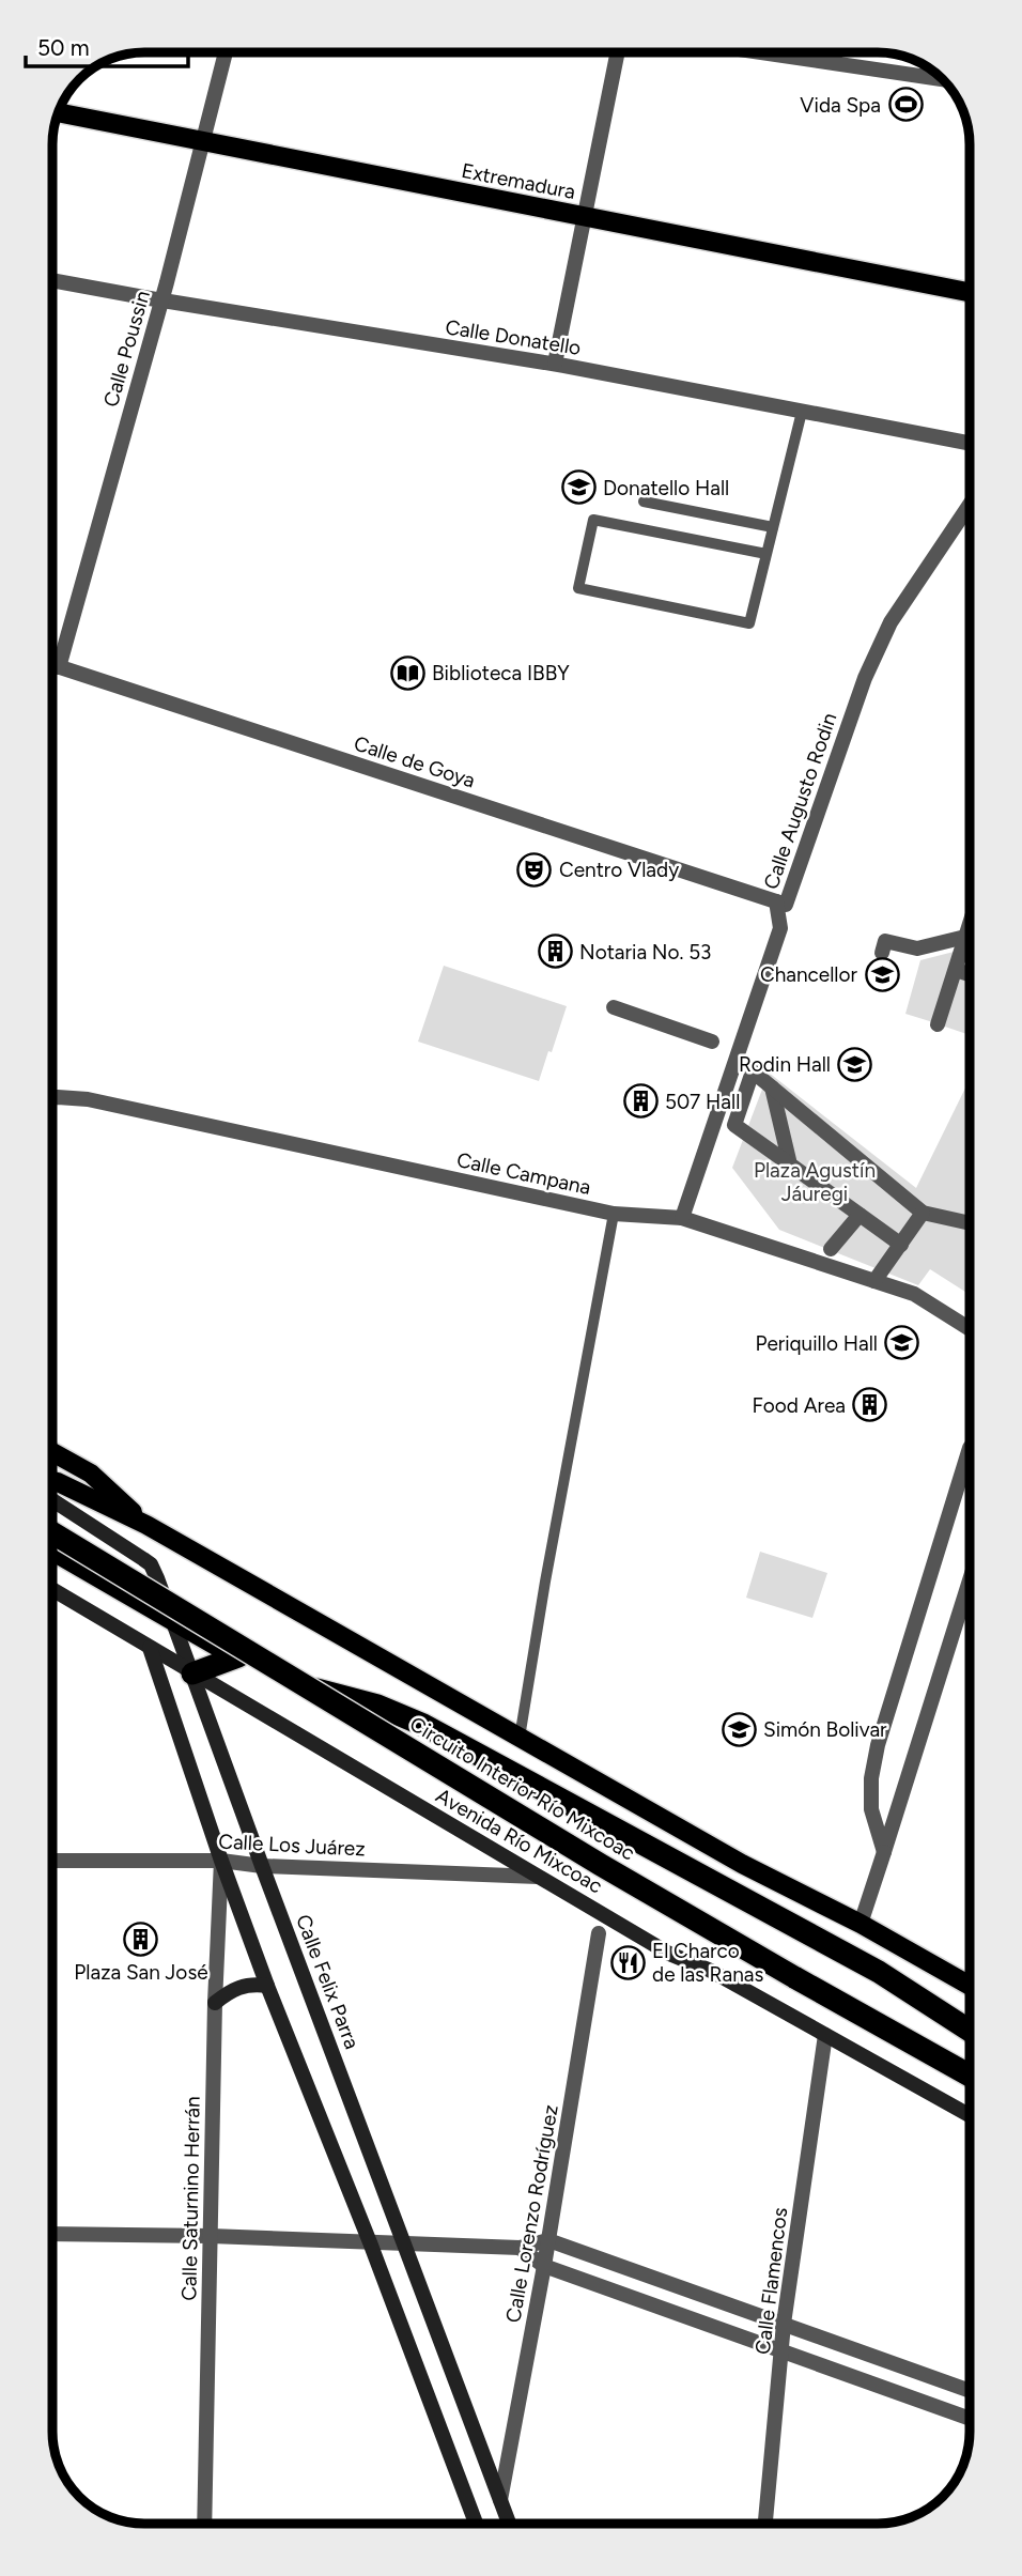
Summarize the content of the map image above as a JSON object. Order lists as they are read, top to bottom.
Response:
{
  "streets": {
    "highway": ["Circuito Interior Río Mixcoac"],
    "main road": ["Extremadura"],
    "street": [
      "Calle Donatello",
      "Calle Poussin",
      "Calle de Goya",
      "Calle Augusto Rodin",
      "Calle Campana",
      "Avenida Río Mixcoac",
      "Calle Los Juárez",
      "Calle Felix Parra",
      "Calle Saturnino Herrán",
      "Calle Lorenzo Rodríguez",
      "Calle Flamencos"
    ]
  },
  "crossings": [
    ["Extremadura", "Calle Poussin"],
    ["Calle Donatello", "Calle Poussin"],
    ["Calle Poussin", "Calle de Goya"],
    ["Calle de Goya", "Calle Augusto Rodin"],
    ["Calle Augusto Rodin", "Calle Campana"],
    ["Avenida Río Mixcoac", "Calle Los Juárez"],
    ["Avenida Río Mixcoac", "Calle Felix Parra"],
    ["Avenida Río Mixcoac", "Calle Flamencos"],
    ["Calle Los Juárez", "Calle Felix Parra"],
    ["Calle Los Juárez", "Calle Saturnino Herrán"],
    ["Calle Felix Parra", "Calle Lorenzo Rodríguez"]
  ],
  "parks": ["Plaza Agustín Jáuregi"],
  "places": {
    "sports": ["Vida Spa"],
    "school or university": [
      "Donatello Hall",
      "Chancellor",
      "Rodin Hall",
      "Periquillo Hall",
      "Simón Bolivar"
    ],
    "library": ["Biblioteca IBBY"],
    "theatre": ["Centro Vlady"],
    "building": [
      "Notaria No. 53",
      "507 Hall",
      "Food Area",
      "Plaza San José"
    ],
    "restaurant": ["El Charco de las Ranas"]
  },
  "scale_bar": "50 m"
}
